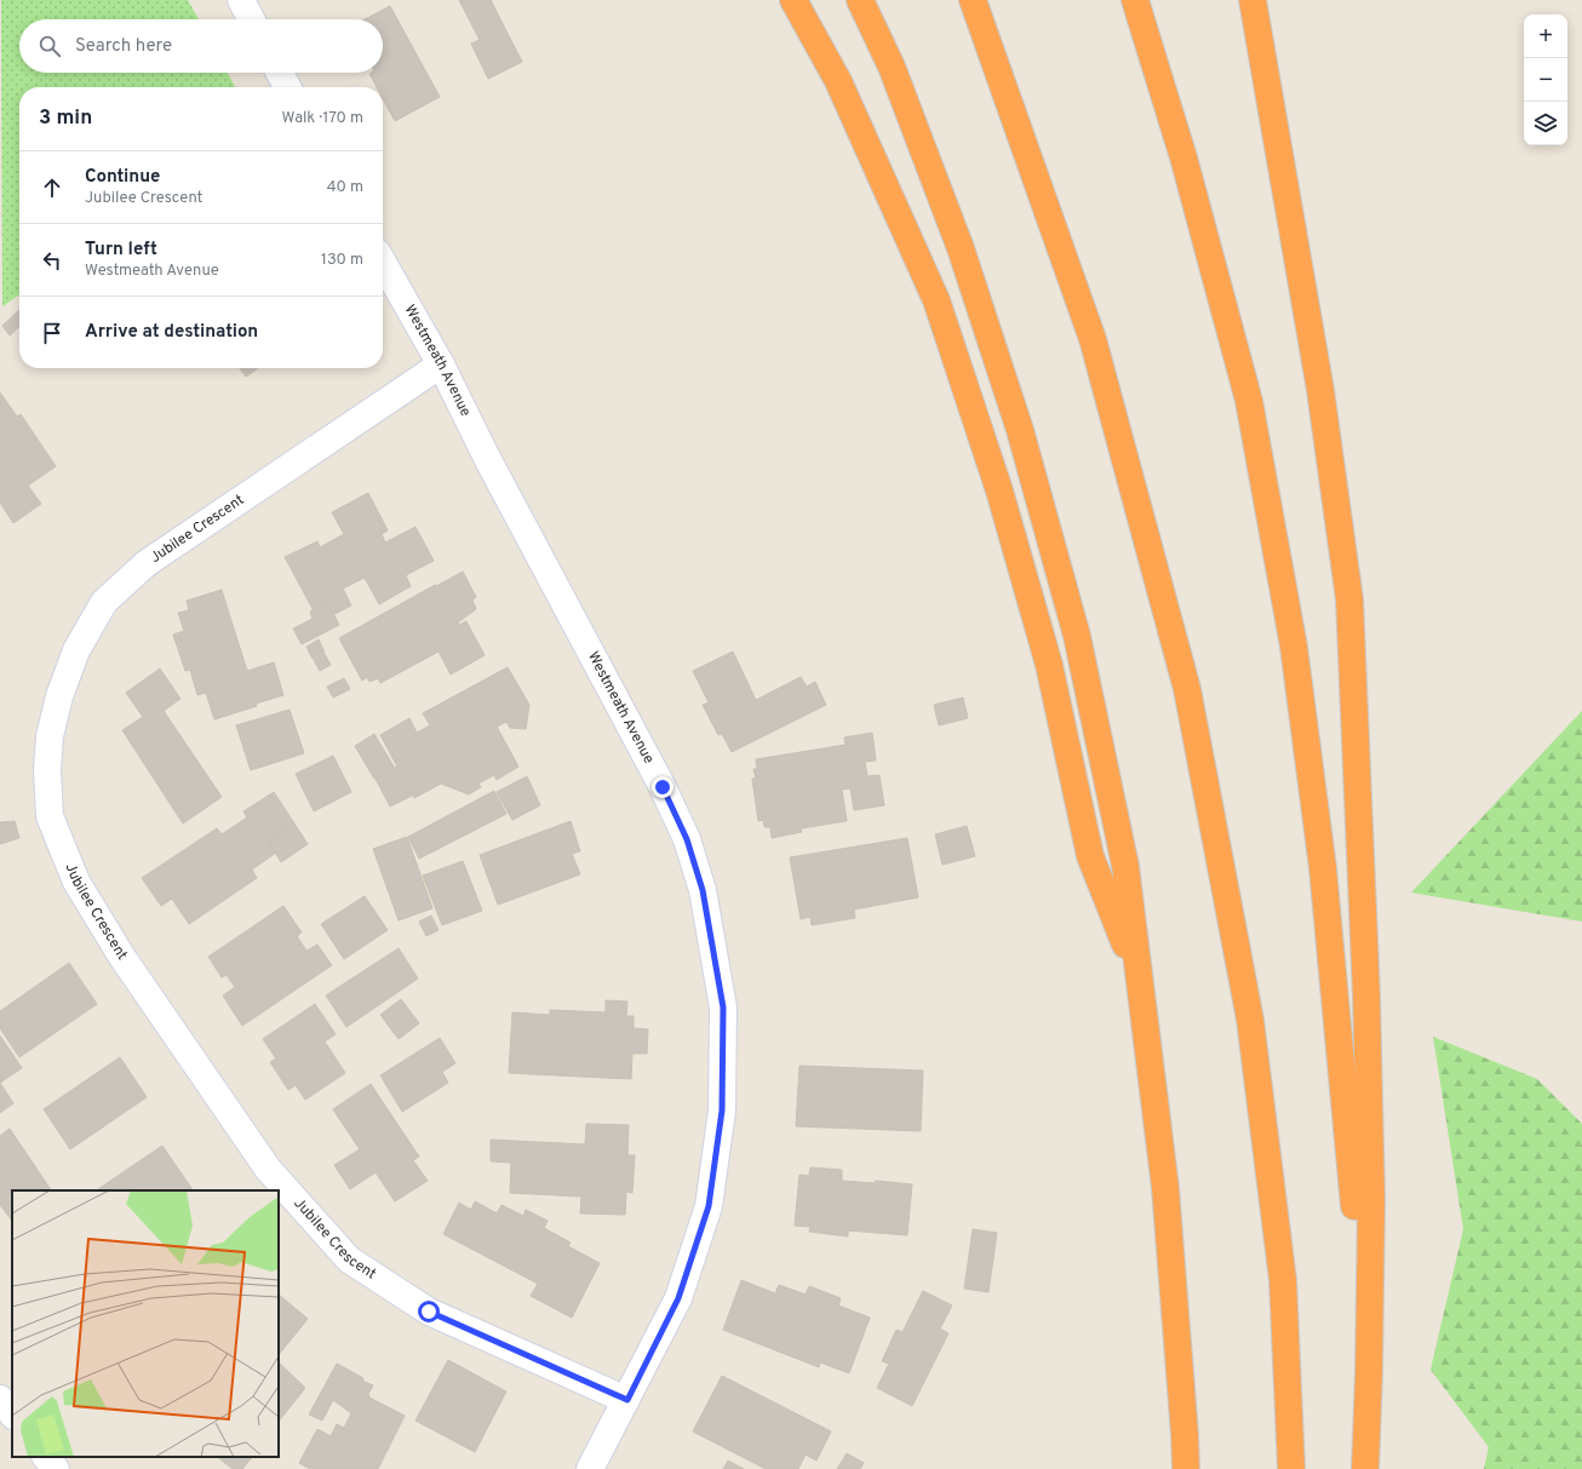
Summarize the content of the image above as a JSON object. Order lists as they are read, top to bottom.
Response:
{
  "streets": {
    "street": ["Westmeath Avenue", "Jubilee Crescent"]
  },
  "crossings": [
    ["Westmeath Avenue", "Jubilee Crescent"]
  ],
  "page": {
    "map_buttons": ["+", "−"],
    "search": "Search here",
    "heading": ["3 min", "Walk · 170 m"],
    "list": [
      ["Continue", "Jubilee Crescent", "40 m"],
      ["Turn left", "Westmeath Avenue", "130 m"],
      "Arrive at destination"
    ]
  }
}
